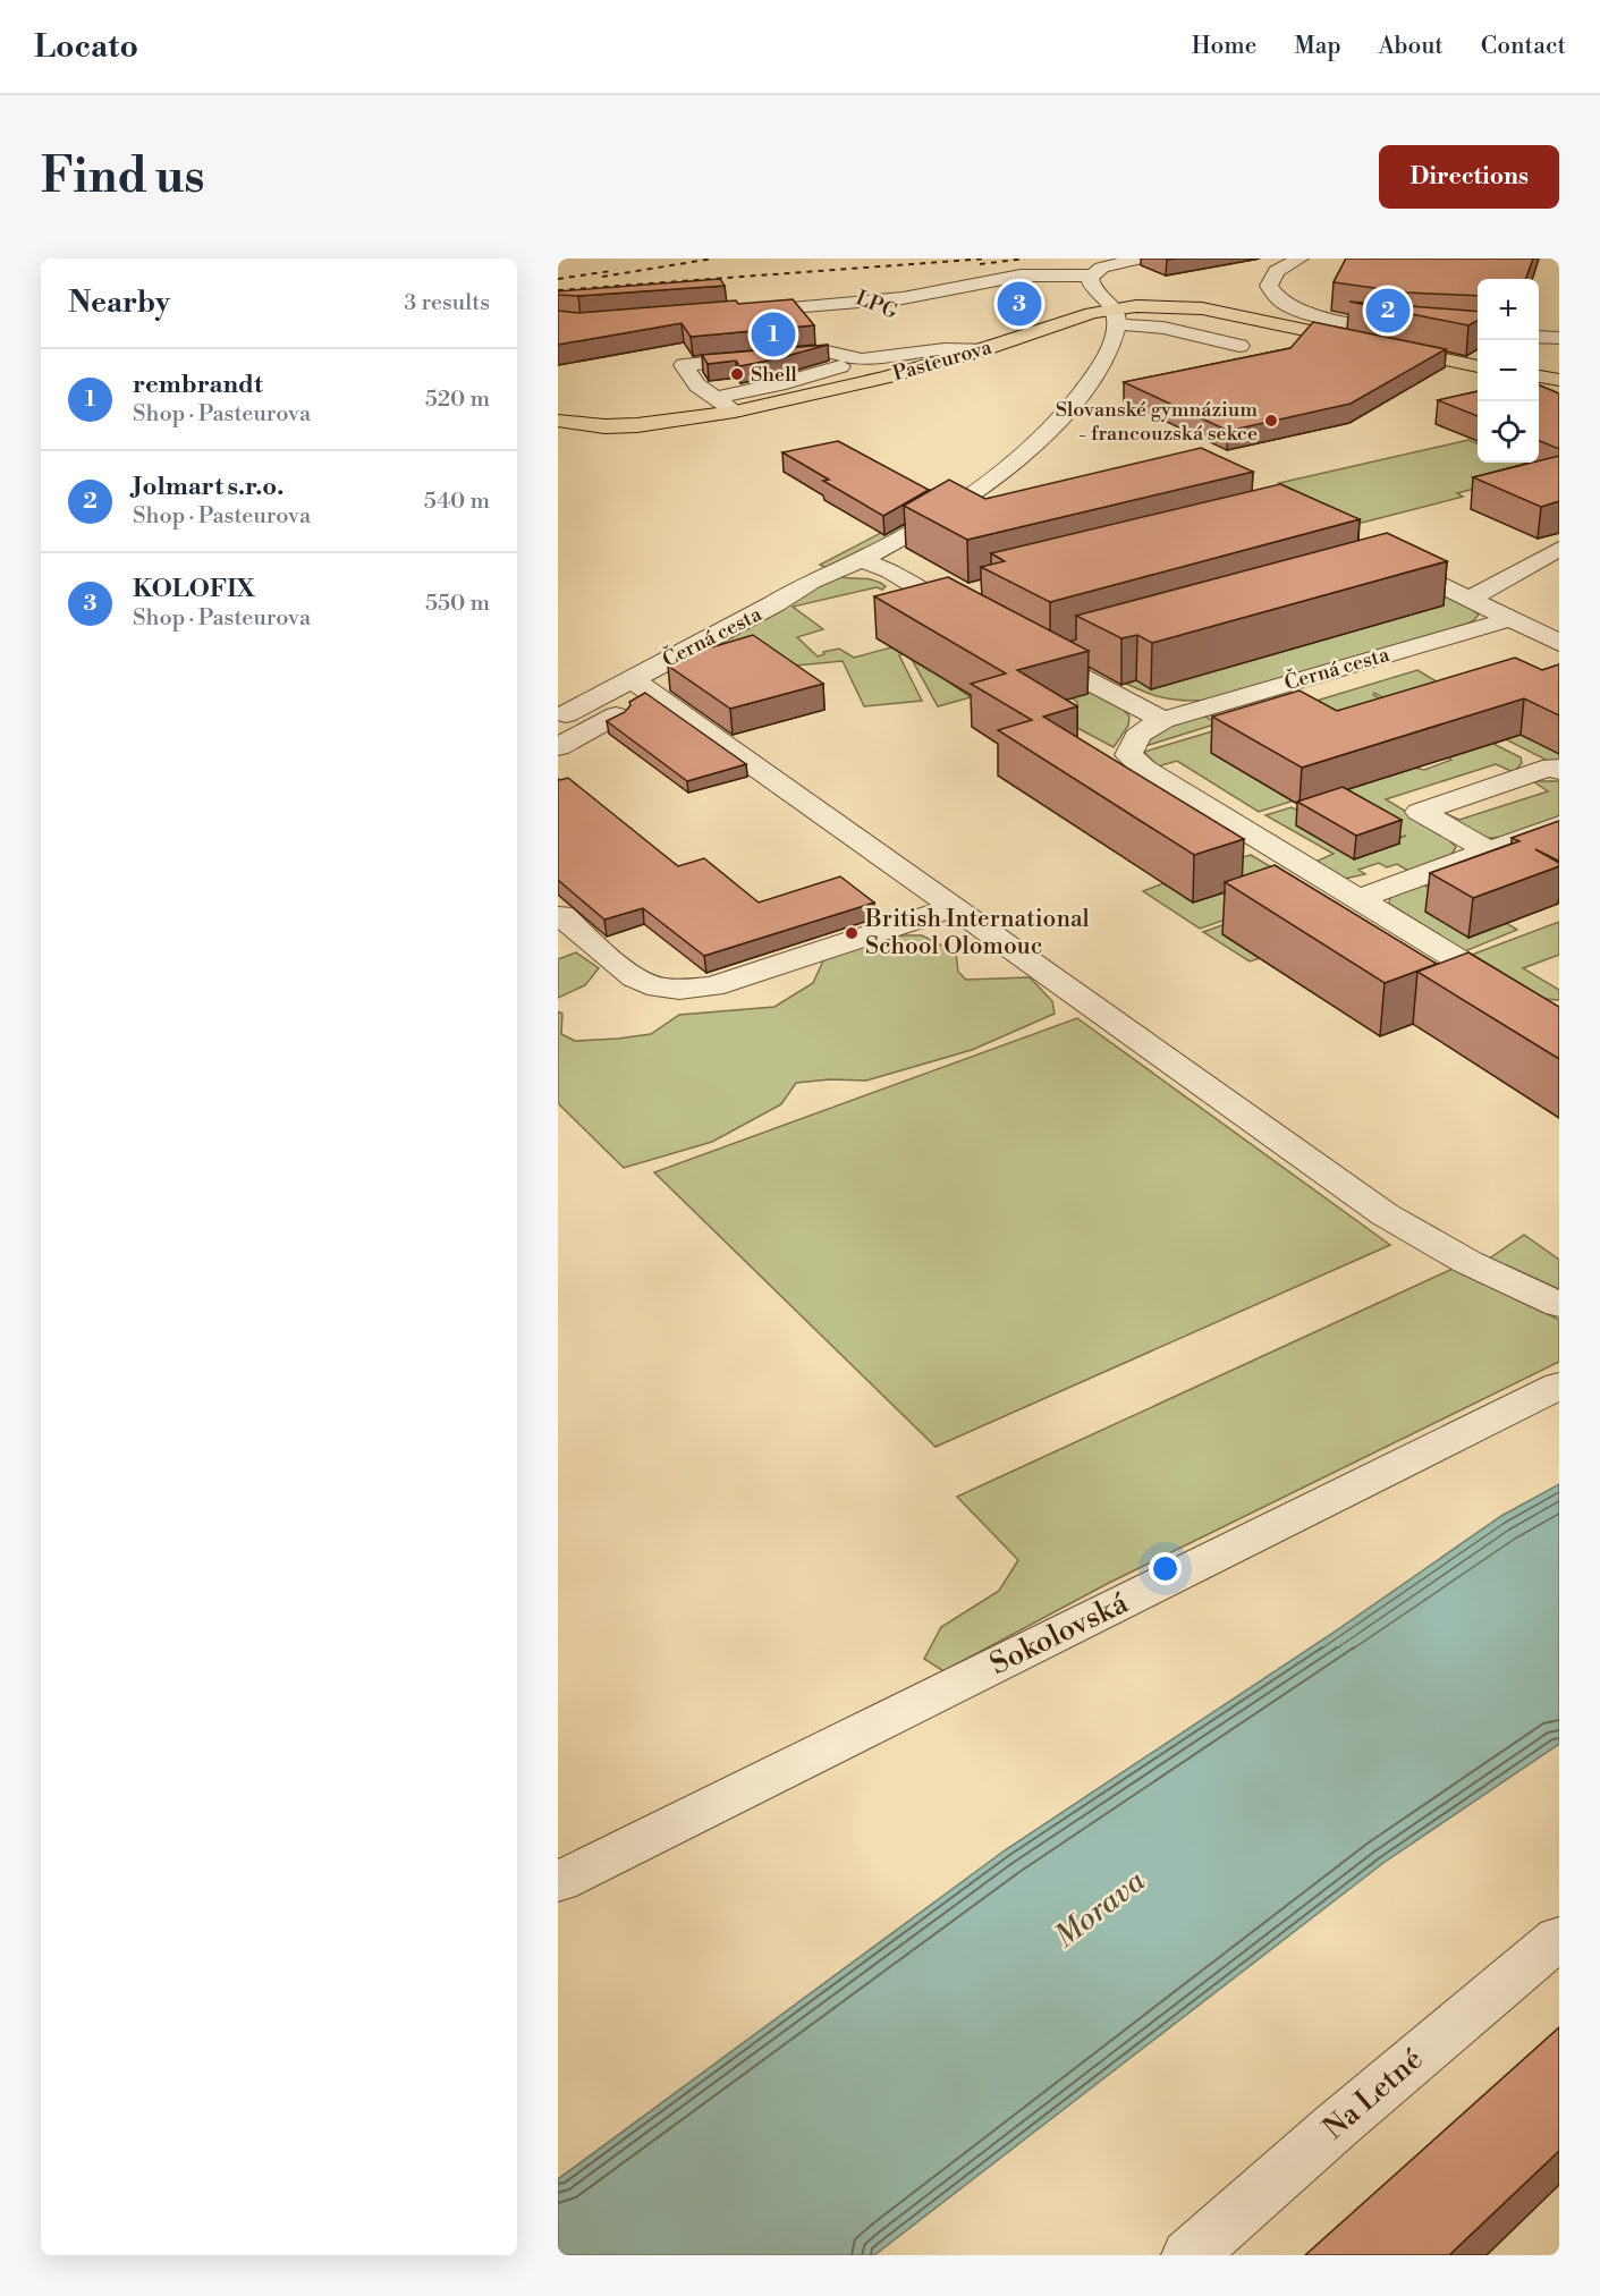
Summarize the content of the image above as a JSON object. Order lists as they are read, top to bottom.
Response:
{
  "streets": {
    "main road": ["Pasteurova"],
    "street": [
      "LPG",
      "Černá cesta",
      "Sokolovská",
      "Na Letné"
    ]
  },
  "crossings": [
    ["Pasteurova", "Černá cesta"]
  ],
  "water": ["Morava"],
  "places": ["Shell", "Slovanské gymnázium - francouzská sekce", "British International School Olomouc"],
  "page": {
    "header": "Locato",
    "nav": [
      "Home",
      "Map",
      "About",
      "Contact"
    ],
    "buttons": "Directions",
    "title": "Find us",
    "heading": ["Nearby", "3 results"],
    "map_buttons": ["+", "−"],
    "pins": ["3", "2", "1"],
    "list": [
      {
        "mark": "1",
        "name": "rembrandt",
        "note": "Shop · Pasteurova",
        "value": "520 m"
      },
      {
        "mark": "2",
        "name": "Jolmart s.r.o.",
        "note": "Shop · Pasteurova",
        "value": "540 m"
      },
      {
        "mark": "3",
        "name": "KOLOFIX",
        "note": "Shop · Pasteurova",
        "value": "550 m"
      }
    ]
  }
}
